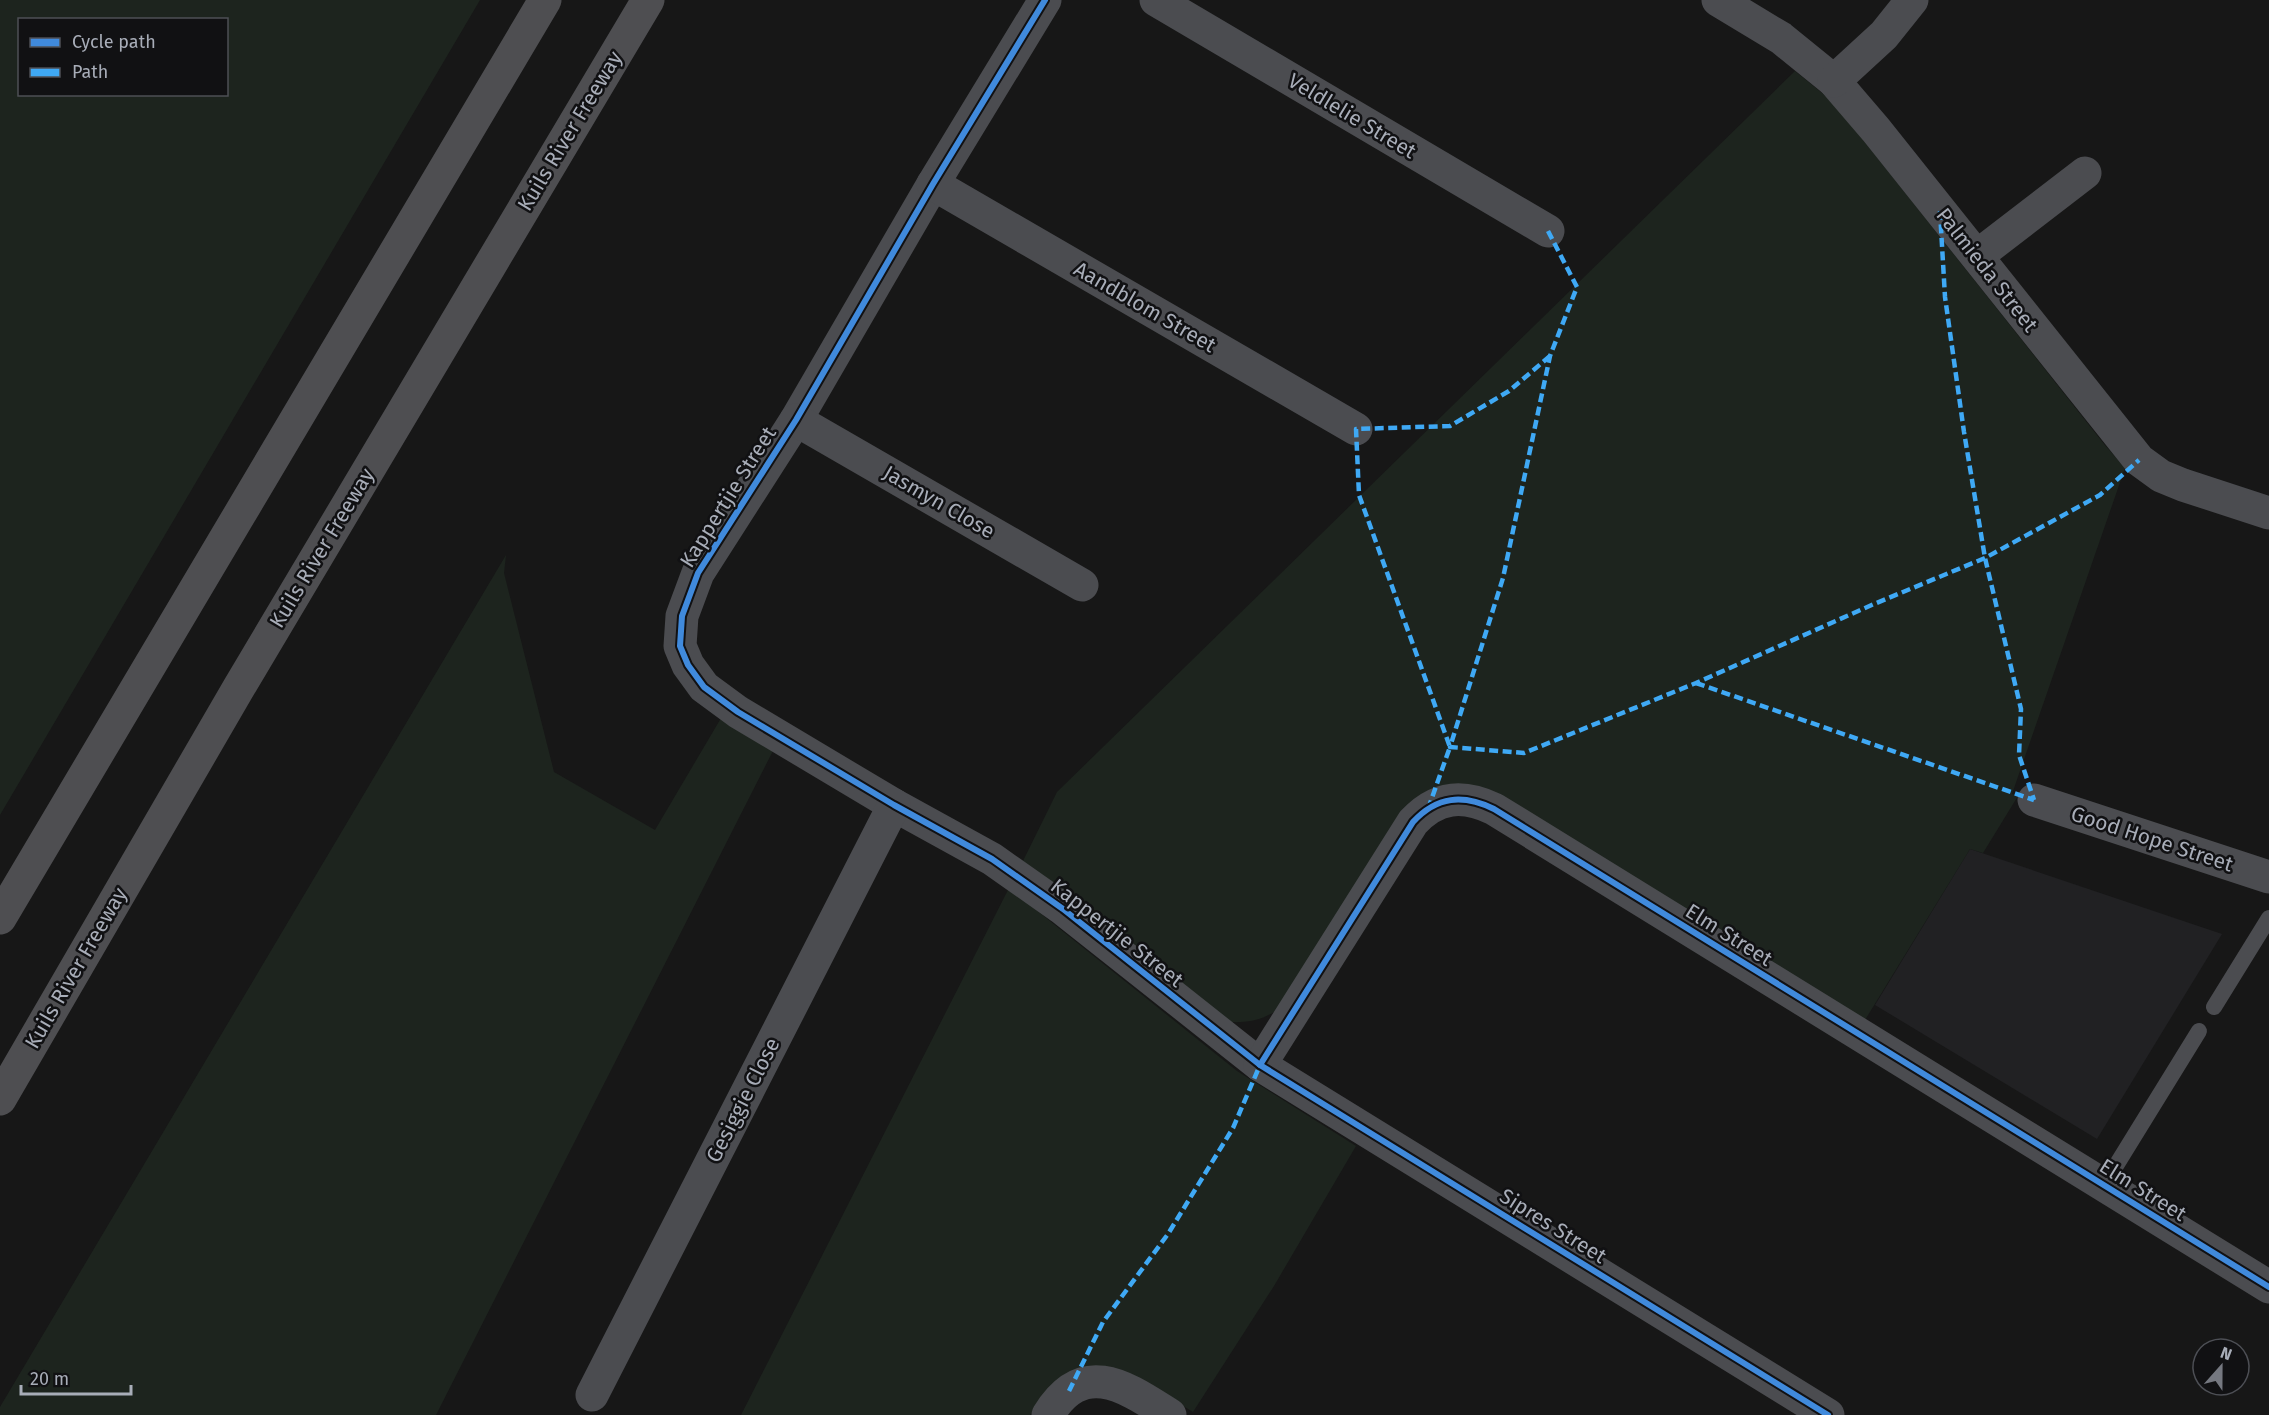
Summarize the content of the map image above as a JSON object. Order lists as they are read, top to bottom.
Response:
{
  "streets": {
    "highway": ["Kuils River Freeway"],
    "street": [
      "Veldlelie Street",
      "Palmieda Street",
      "Aandblom Street",
      "Kappertjie Street",
      "Jasmyn Close",
      "Good Hope Street",
      "Elm Street",
      "Gesiggie Close",
      "Sipres Street"
    ]
  },
  "crossings": [
    ["Aandblom Street", "Kappertjie Street"],
    ["Kappertjie Street", "Jasmyn Close"],
    ["Kappertjie Street", "Elm Street"],
    ["Kappertjie Street", "Gesiggie Close"],
    ["Kappertjie Street", "Sipres Street"],
    ["Elm Street", "Sipres Street"]
  ],
  "legend": ["Cycle path", "Path"],
  "scale_bar": "20 m",
  "north": "top"
}
